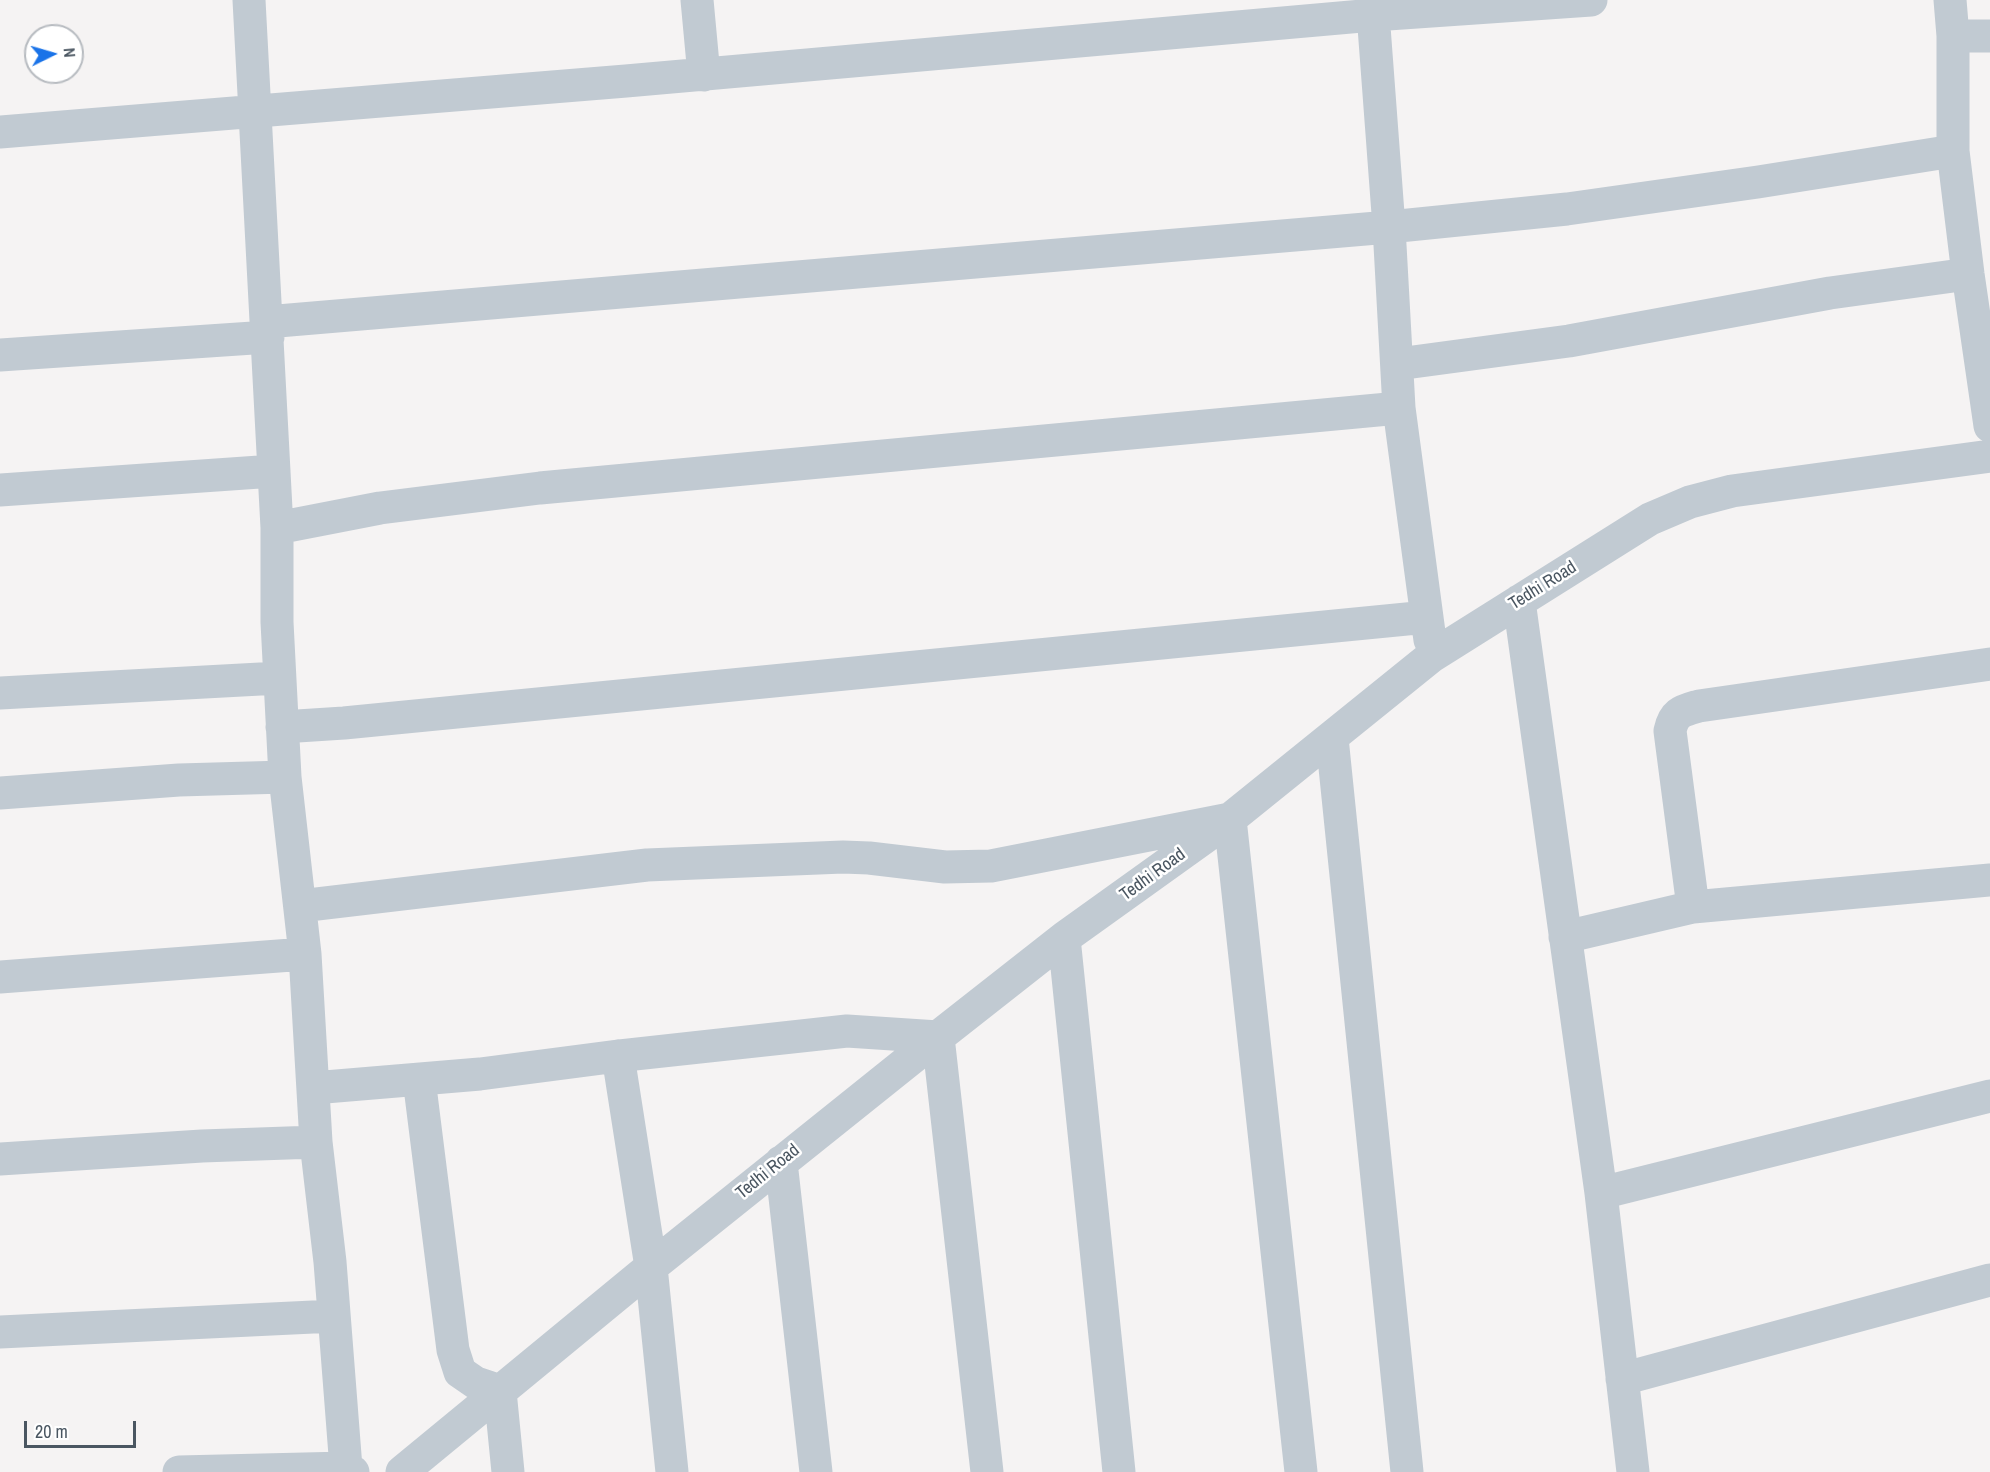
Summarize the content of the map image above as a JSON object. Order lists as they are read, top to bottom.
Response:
{
  "streets": {
    "street": ["Tedhi Road"]
  },
  "scale_bar": "20 m",
  "north": "right"
}
